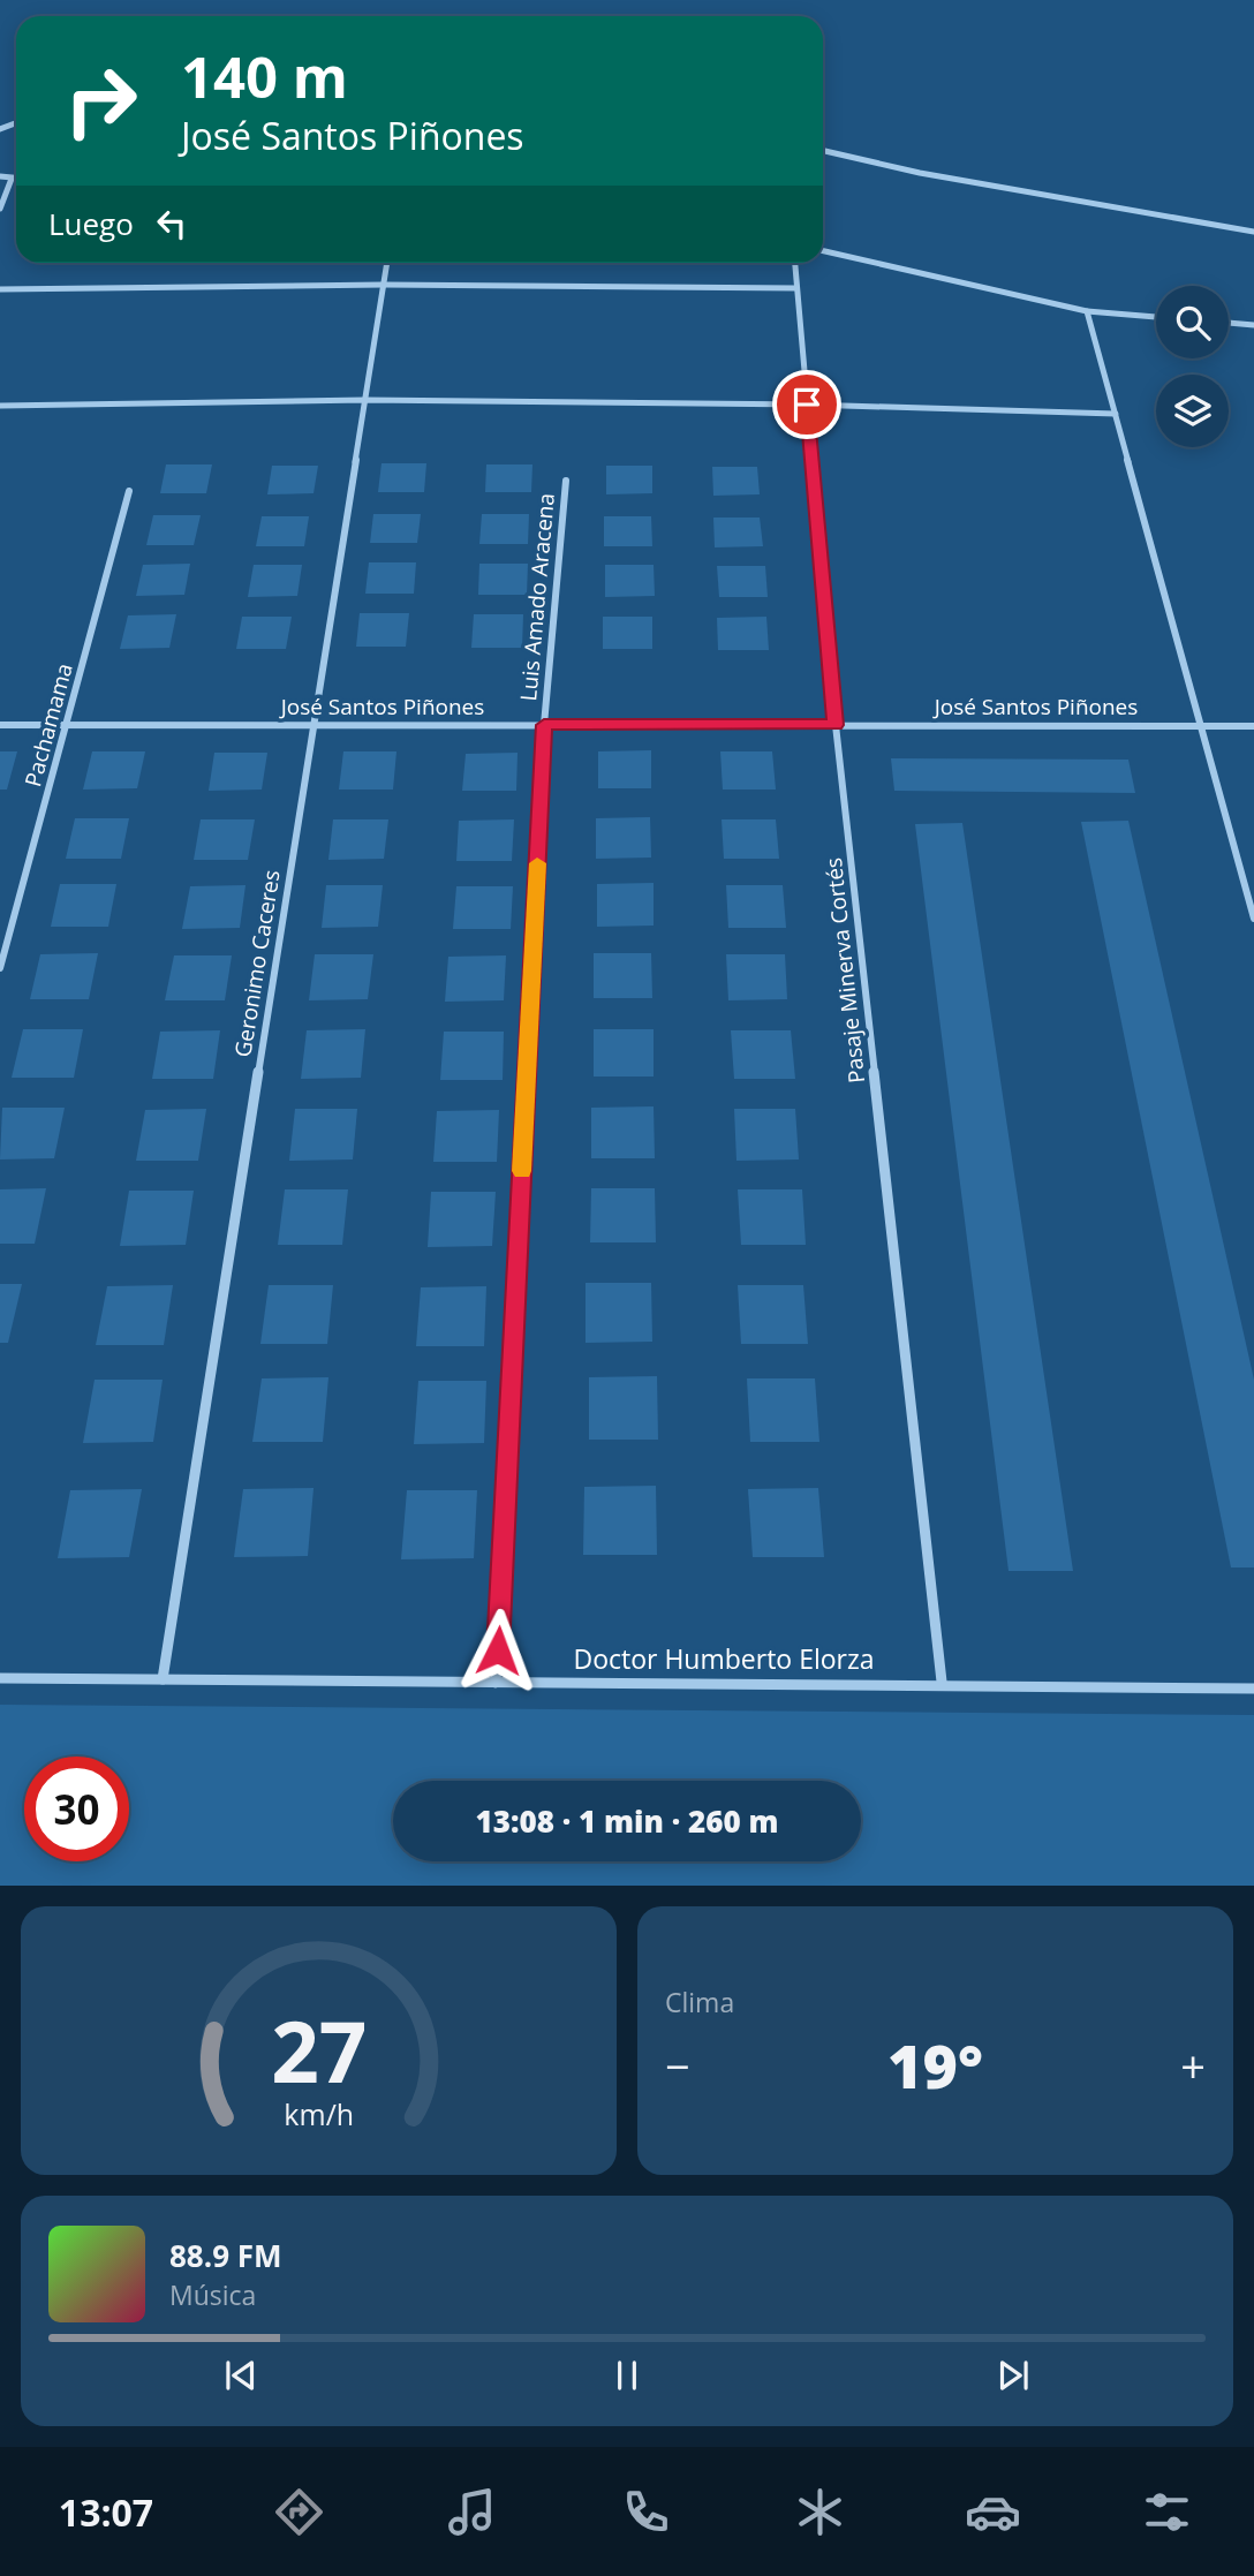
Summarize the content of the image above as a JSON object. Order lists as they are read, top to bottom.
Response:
{
  "streets": {
    "street": [
      "Luis Amado Aracena",
      "José Santos Piñones",
      "Pachamama",
      "Geronimo Caceres",
      "Pasaje Minerva Cortés",
      "Doctor Humberto Elorza"
    ]
  },
  "crossings": [
    ["Luis Amado Aracena", "José Santos Piñones"],
    ["Luis Amado Aracena", "Doctor Humberto Elorza"],
    ["José Santos Piñones", "Pachamama"],
    ["José Santos Piñones", "Geronimo Caceres"],
    ["José Santos Piñones", "Pasaje Minerva Cortés"],
    ["Geronimo Caceres", "Doctor Humberto Elorza"],
    ["Pasaje Minerva Cortés", "Doctor Humberto Elorza"]
  ],
  "page": {
    "turn": ["140 m", "José Santos Piñones"],
    "then": "Luego",
    "limit": "30",
    "trip": "13:08 · 1 min · 260 m",
    "tile": "Clima",
    "heat": ["−", "19°", "+"],
    "song": ["88.9 FM", "Música"],
    "tabs": "13:07",
    "gauge": ["27", "km/h"]
  }
}
